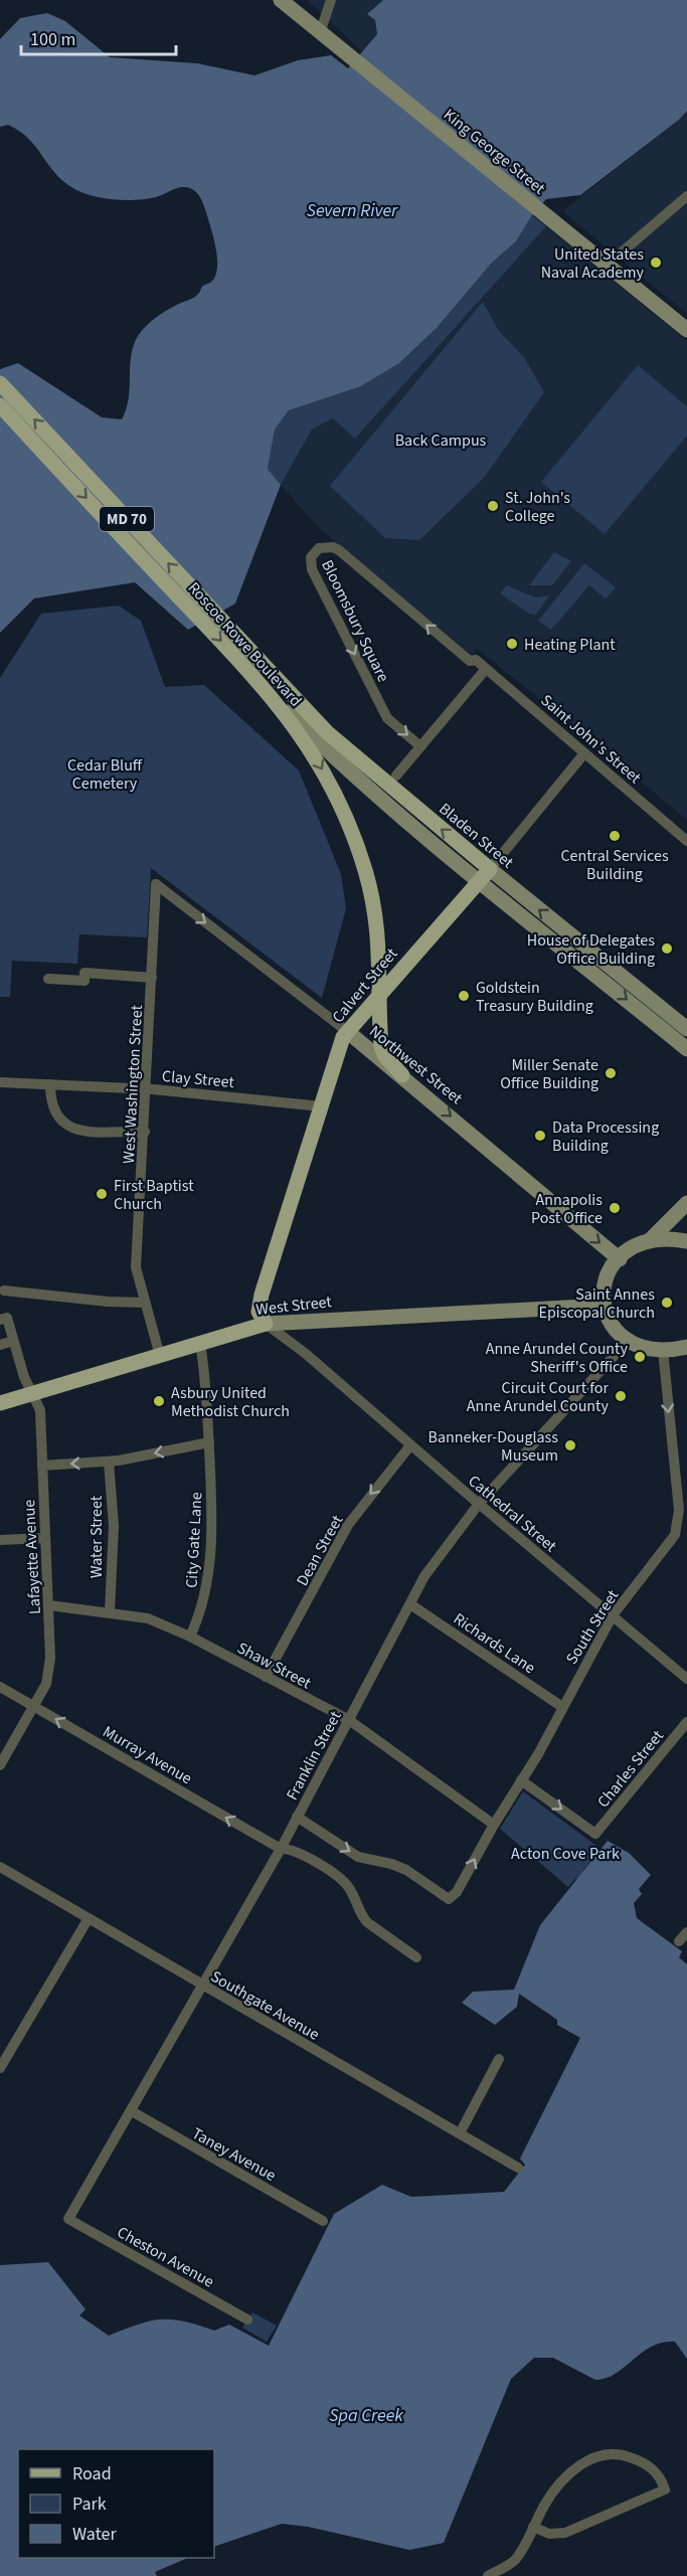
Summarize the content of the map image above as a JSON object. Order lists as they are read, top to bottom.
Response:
{
  "streets": {
    "main road": [
      "King George Street",
      "MD 70",
      "Roscoe Rowe Boulevard",
      "Bladen Street",
      "Calvert Street",
      "Northwest Street",
      "West Street"
    ],
    "street": [
      "Bloomsbury Square",
      "Saint John's Street",
      "Clay Street",
      "West Washington Street",
      "Cathedral Street",
      "Water Street",
      "City Gate Lane",
      "Dean Street",
      "Lafayette Avenue",
      "South Street",
      "Richards Lane",
      "Shaw Street",
      "Murray Avenue",
      "Franklin Street",
      "Charles Street",
      "Southgate Avenue",
      "Taney Avenue",
      "Cheston Avenue"
    ]
  },
  "crossings": [
    ["Bloomsbury Square", "Saint John's Street"],
    ["Roscoe Rowe Boulevard", "Bladen Street"],
    ["Roscoe Rowe Boulevard", "Calvert Street"],
    ["Roscoe Rowe Boulevard", "Northwest Street"],
    ["Saint John's Street", "Calvert Street"],
    ["Bladen Street", "Calvert Street"],
    ["Calvert Street", "Northwest Street"],
    ["Calvert Street", "Clay Street"],
    ["Calvert Street", "West Street"],
    ["Calvert Street", "Cathedral Street"],
    ["Northwest Street", "West Washington Street"],
    ["Clay Street", "West Washington Street"],
    ["West Washington Street", "West Street"],
    ["West Street", "Cathedral Street"],
    ["West Street", "City Gate Lane"],
    ["West Street", "Lafayette Avenue"],
    ["Cathedral Street", "Dean Street"],
    ["Cathedral Street", "South Street"],
    ["Cathedral Street", "Franklin Street"],
    ["Water Street", "Shaw Street"],
    ["City Gate Lane", "Shaw Street"],
    ["Dean Street", "Shaw Street"],
    ["Lafayette Avenue", "Shaw Street"],
    ["Lafayette Avenue", "Murray Avenue"],
    ["South Street", "Richards Lane"],
    ["South Street", "Shaw Street"],
    ["South Street", "Franklin Street"],
    ["South Street", "Charles Street"],
    ["Richards Lane", "Franklin Street"],
    ["Shaw Street", "Franklin Street"],
    ["Murray Avenue", "Franklin Street"],
    ["Franklin Street", "Southgate Avenue"],
    ["Franklin Street", "Taney Avenue"],
    ["Franklin Street", "Cheston Avenue"]
  ],
  "one_way": ["Northwest Street", "Dean Street", "Murray Avenue"],
  "water": ["Severn River", "Spa Creek"],
  "parks": ["Back Campus", "Cedar Bluff Cemetery", "Acton Cove Park"],
  "places": [
    "United States Naval Academy",
    "St. John's College",
    "Heating Plant",
    "Central Services Building",
    "House of Delegates Office Building",
    "Goldstein Treasury Building",
    "Miller Senate Office Building",
    "Data Processing Building",
    "First Baptist Church",
    "Annapolis Post Office",
    "Saint Annes Episcopal Church",
    "Anne Arundel County Sheriff's Office",
    "Circuit Court for Anne Arundel County",
    "Asbury United Methodist Church",
    "Banneker-Douglass Museum"
  ],
  "legend": ["Road", "Park", "Water"],
  "scale_bar": "100 m"
}
